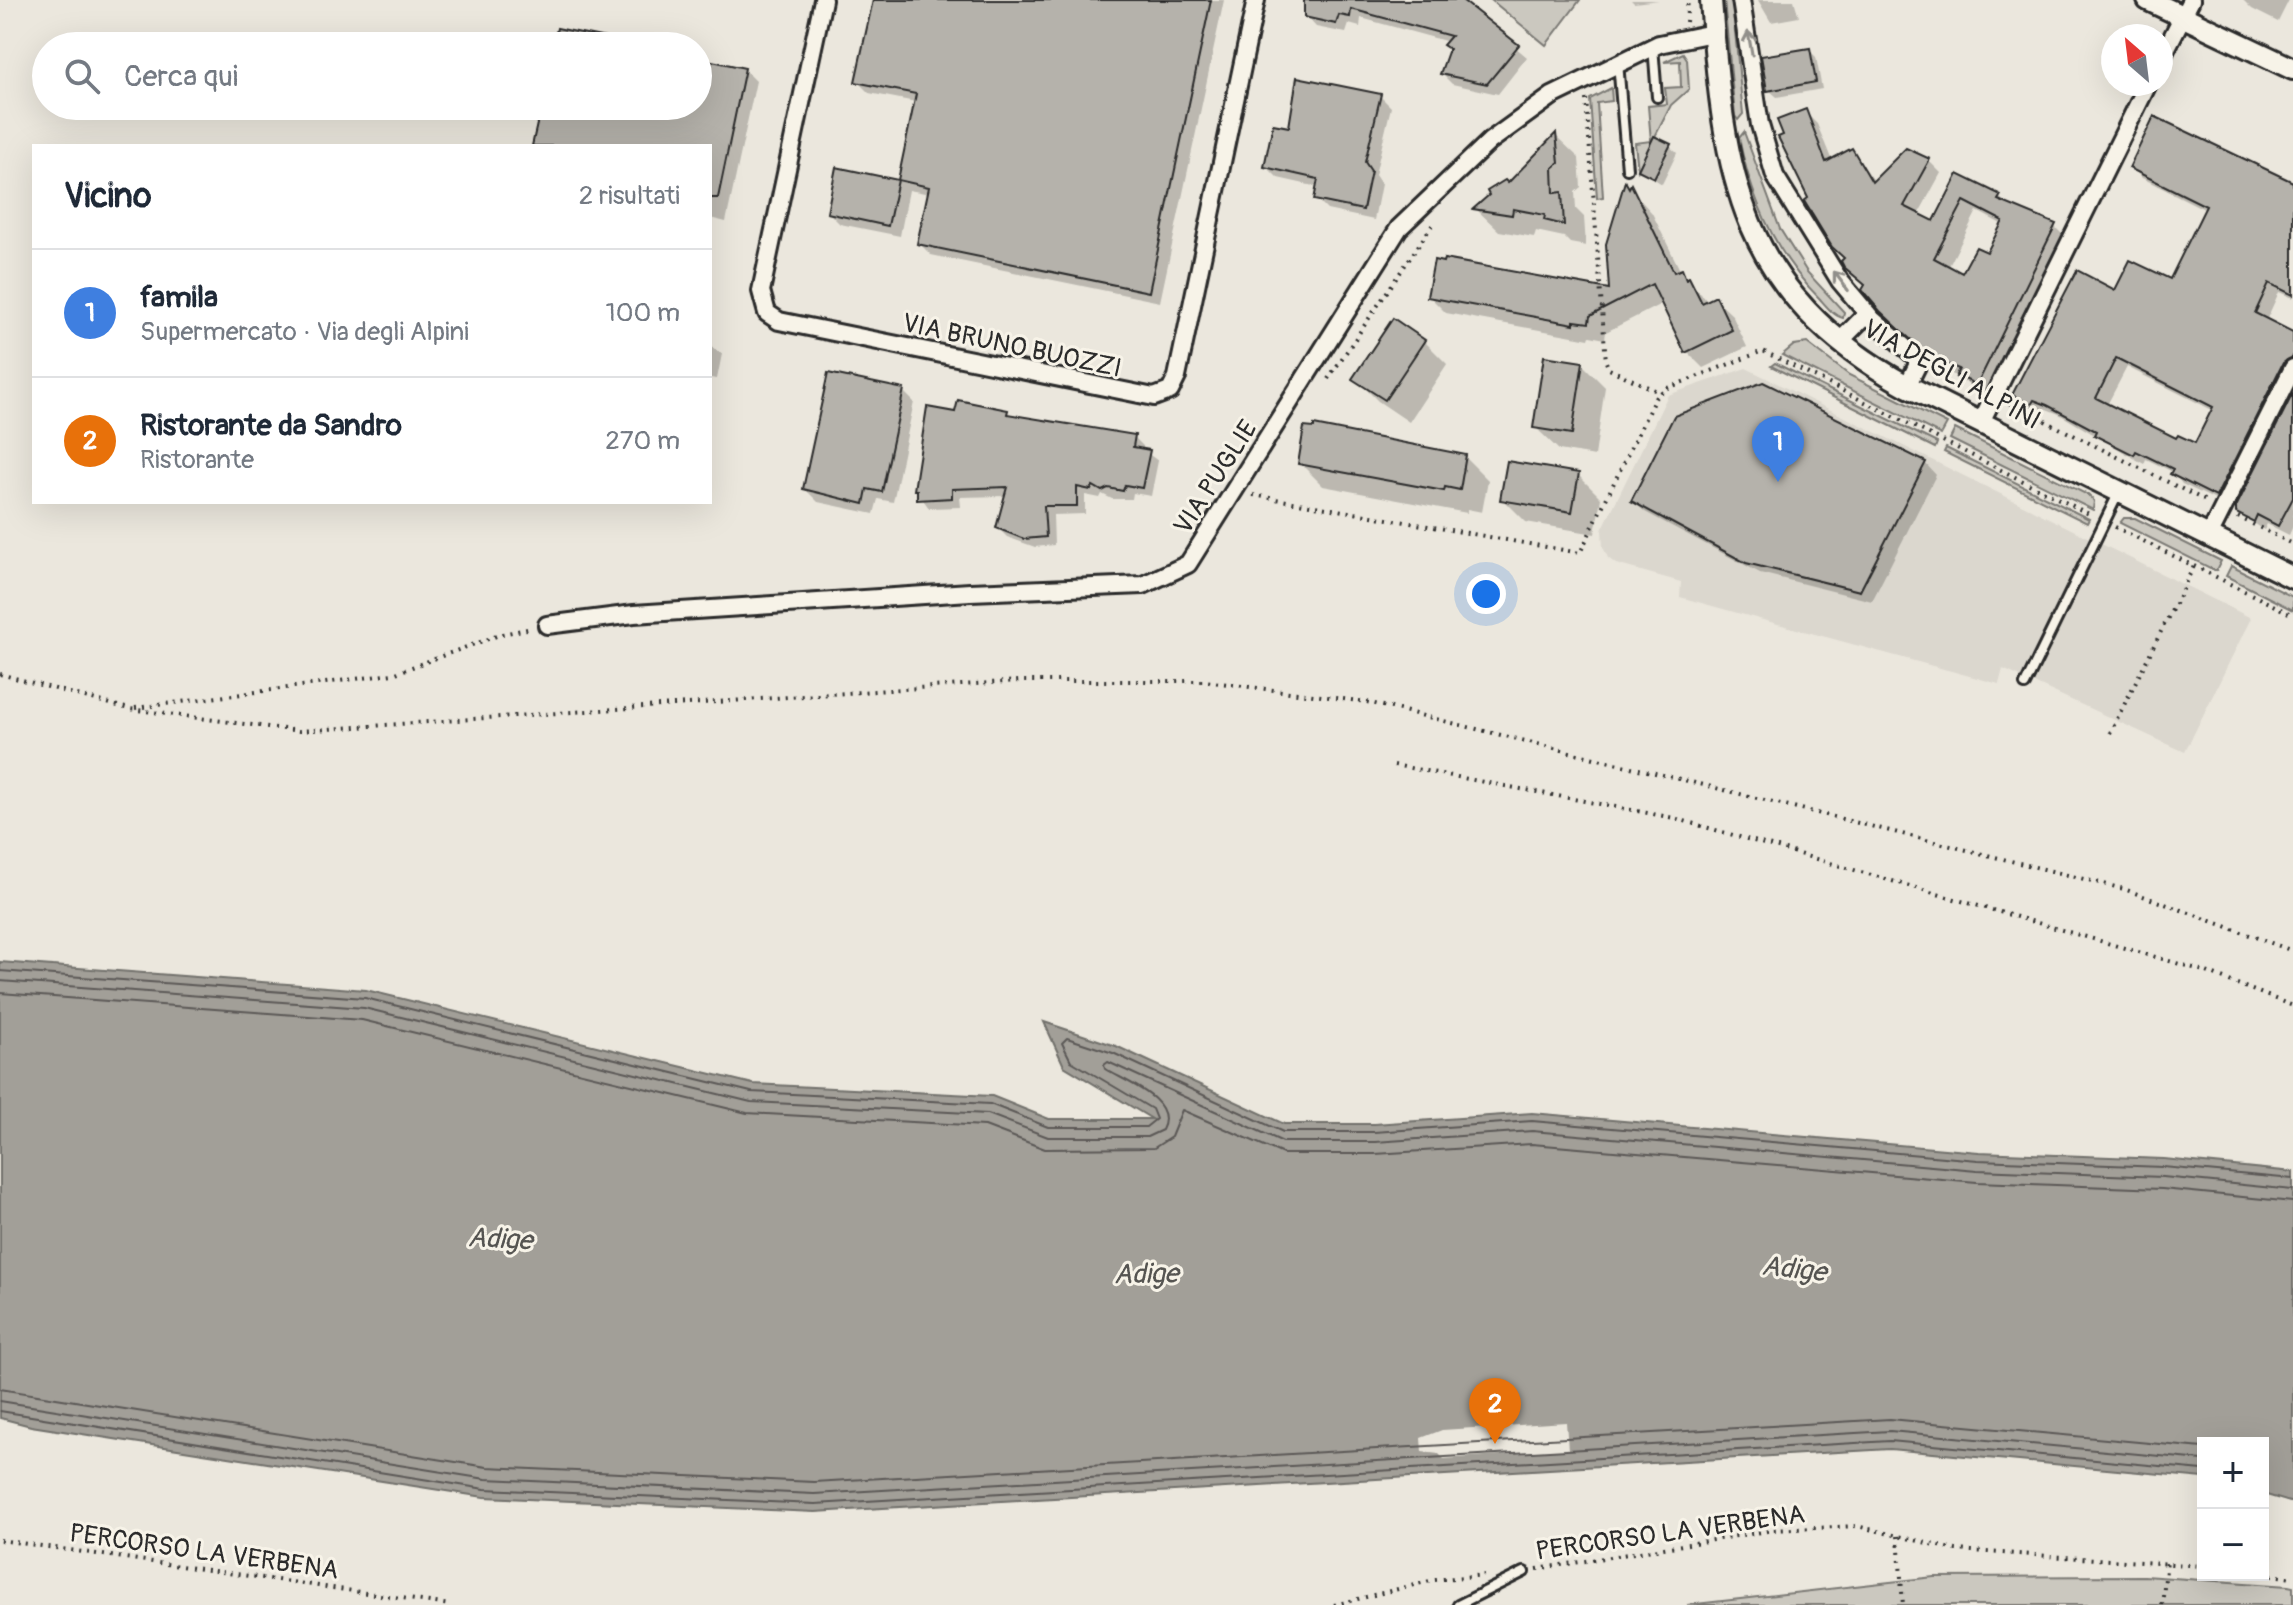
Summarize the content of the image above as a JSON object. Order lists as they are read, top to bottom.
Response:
{
  "streets": {
    "street": ["VIA BRUNO BUOZZI", "VIA DEGLI ALPINI", "VIA PUGLIE"],
    "path": ["PERCORSO LA VERBENA"]
  },
  "crossings": [
    ["VIA DEGLI ALPINI", "VIA PUGLIE"]
  ],
  "water": ["Adige"],
  "north": "top left",
  "page": {
    "search": "Cerca qui",
    "heading": ["Vicino", "2 risultati"],
    "list": [
      {
        "mark": "1",
        "name": "famila",
        "note": "Supermercato · Via degli Alpini",
        "value": "100 m"
      },
      {
        "mark": "2",
        "name": "Ristorante da Sandro",
        "note": "Ristorante",
        "value": "270 m"
      }
    ],
    "pins": ["1", "2"],
    "map_buttons": ["+", "−"]
  }
}
